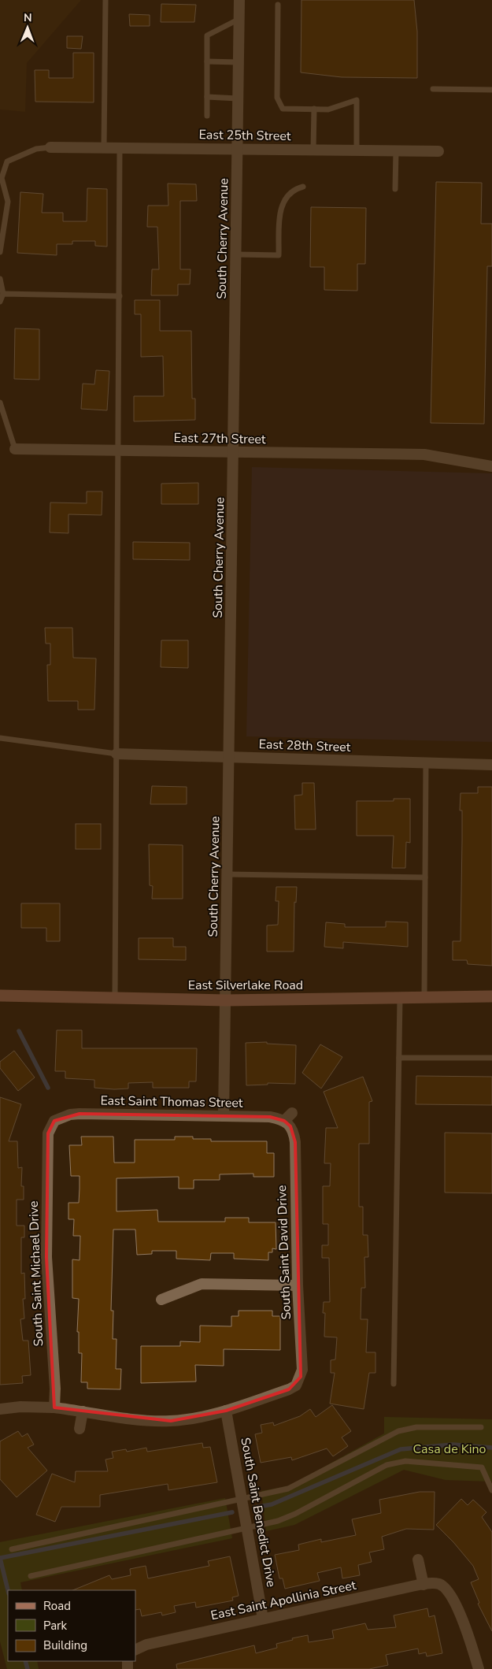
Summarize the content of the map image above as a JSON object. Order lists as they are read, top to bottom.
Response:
{
  "streets": {
    "street": [
      "East 25th Street",
      "South Cherry Avenue",
      "East 27th Street",
      "East 28th Street",
      "East Silverlake Road",
      "East Saint Thomas Street",
      "South Saint David Drive",
      "South Saint Michael Drive",
      "South Saint Benedict Drive",
      "East Saint Apollinia Street"
    ]
  },
  "crossings": [
    ["East 25th Street", "South Cherry Avenue"],
    ["South Cherry Avenue", "East 27th Street"],
    ["South Cherry Avenue", "East 28th Street"],
    ["South Cherry Avenue", "East Silverlake Road"],
    ["South Cherry Avenue", "East Saint Thomas Street"],
    ["East Saint Thomas Street", "South Saint David Drive"],
    ["East Saint Thomas Street", "South Saint Michael Drive"],
    ["South Saint David Drive", "South Saint Benedict Drive"],
    ["South Saint Benedict Drive", "East Saint Apollinia Street"]
  ],
  "parks": ["Casa de Kino"],
  "legend": ["Road", "Park", "Building"],
  "north": "top"
}
